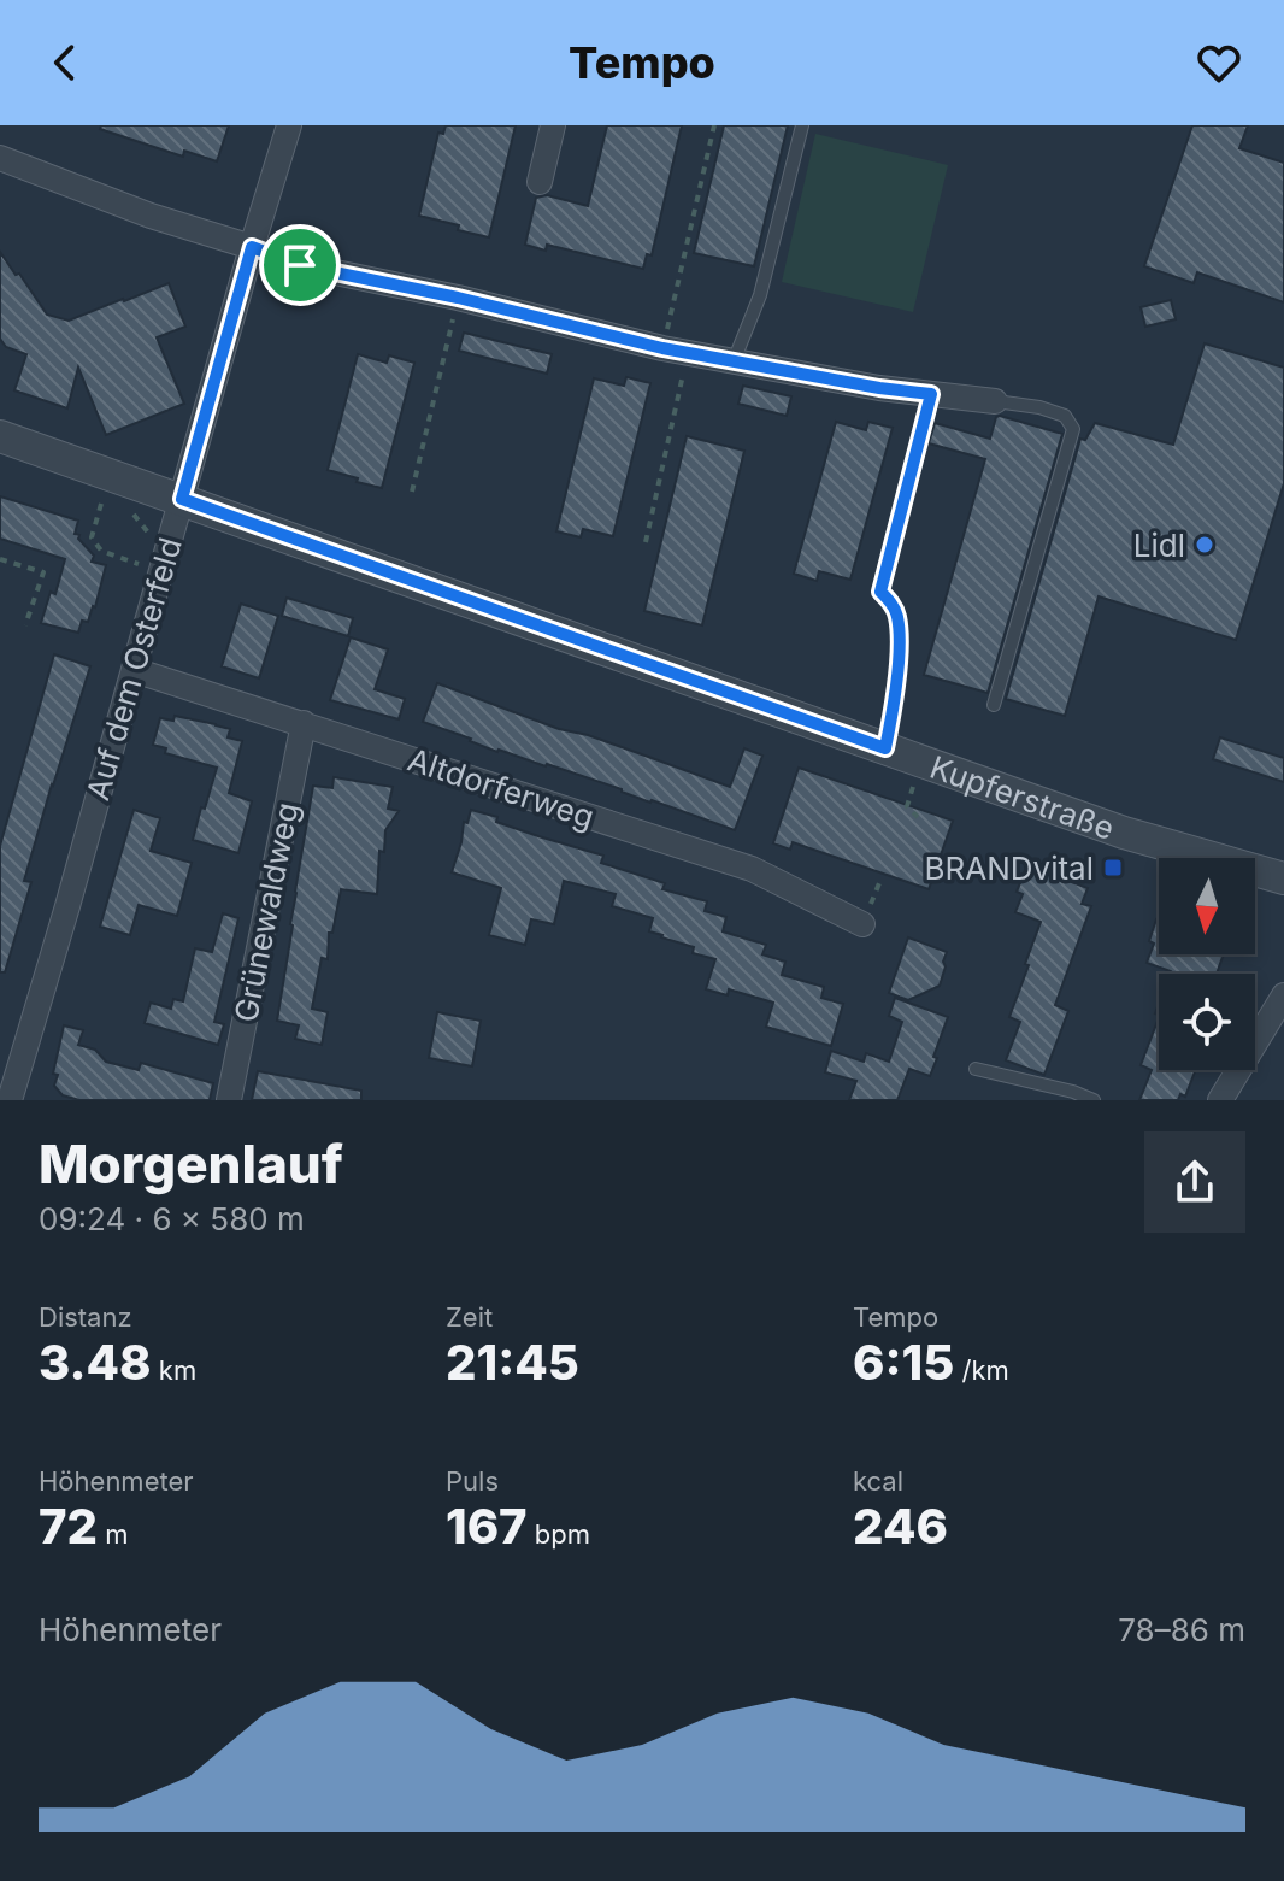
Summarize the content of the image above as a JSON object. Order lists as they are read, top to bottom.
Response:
{
  "streets": {
    "street": [
      "Auf dem Osterfeld",
      "Altdorferweg",
      "Kupferstraße",
      "Grünewaldweg"
    ]
  },
  "crossings": [
    ["Auf dem Osterfeld", "Altdorferweg"],
    ["Auf dem Osterfeld", "Kupferstraße"],
    ["Altdorferweg", "Grünewaldweg"]
  ],
  "places": {
    "other": ["Lidl"],
    "transit": ["BRANDvital"]
  },
  "north": "bottom",
  "page": {
    "header": "Tempo",
    "heading": ["Morgenlauf", "09:24 · 6 × 580 m"],
    "stats": [
      ["Distanz", "3.48 km"],
      ["Zeit", "21:45"],
      ["Tempo", "6:15 /km"],
      ["Höhenmeter", "72 m"],
      ["Puls", "167 bpm"],
      ["kcal", "246"]
    ],
    "chart": ["Höhenmeter", "78–86 m"]
  }
}
